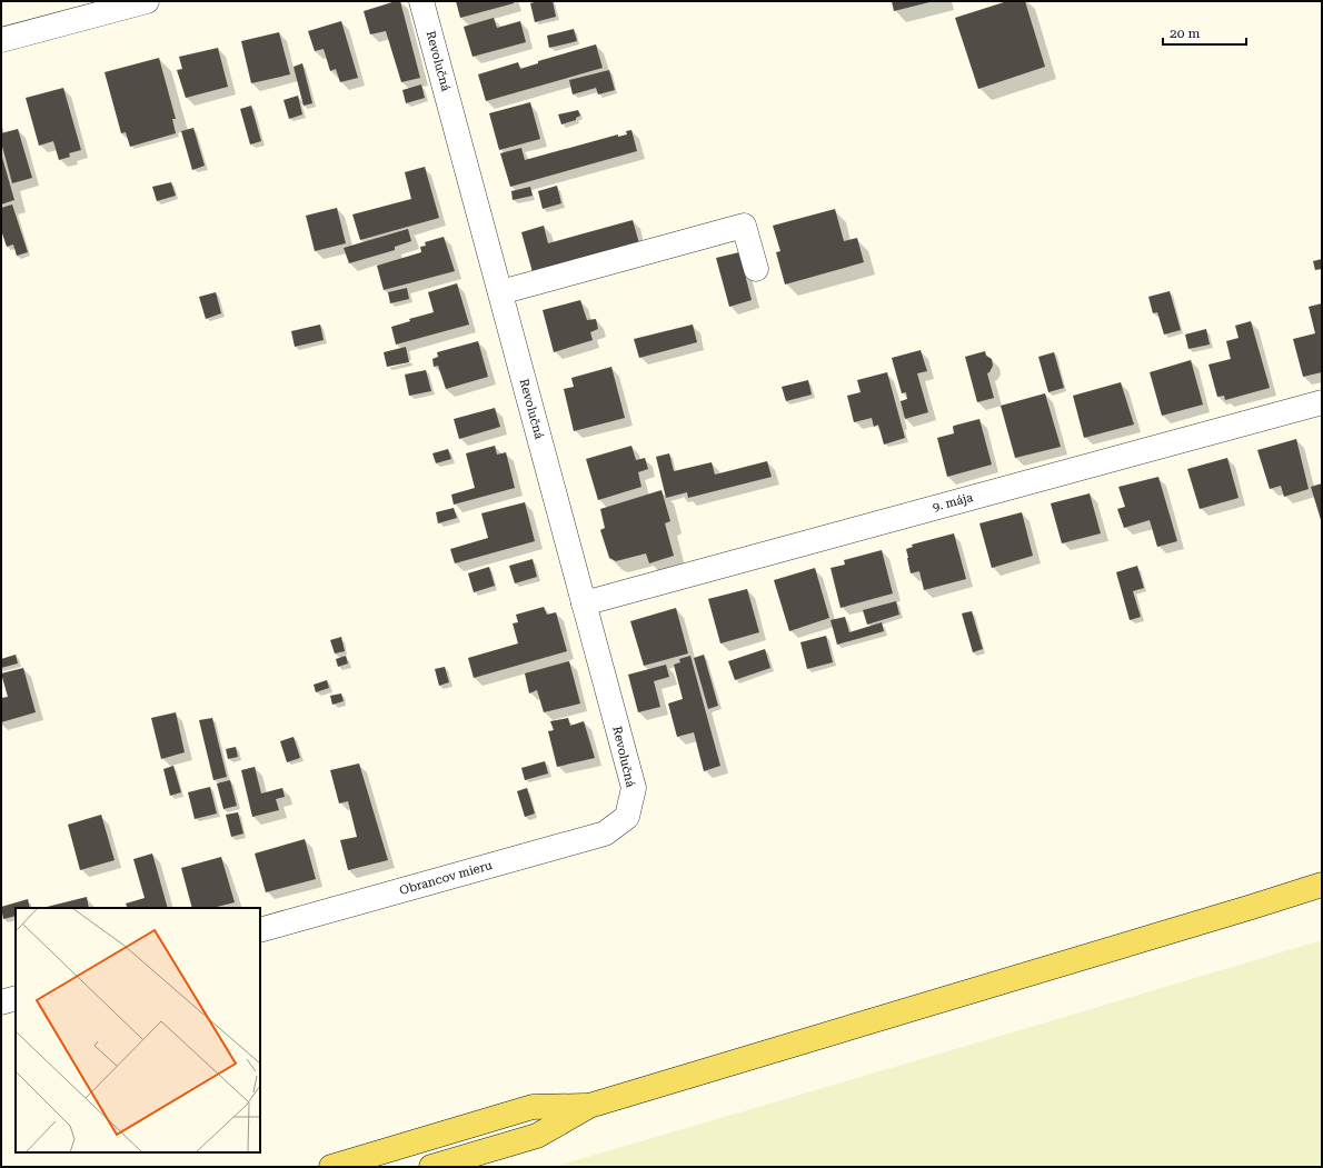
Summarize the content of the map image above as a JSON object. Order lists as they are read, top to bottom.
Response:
{
  "streets": {
    "street": ["Revolučná", "9. mája", "Obrancov mieru"]
  },
  "crossings": [
    ["Revolučná", "9. mája"],
    ["Revolučná", "Obrancov mieru"]
  ],
  "scale_bar": "20 m"
}
